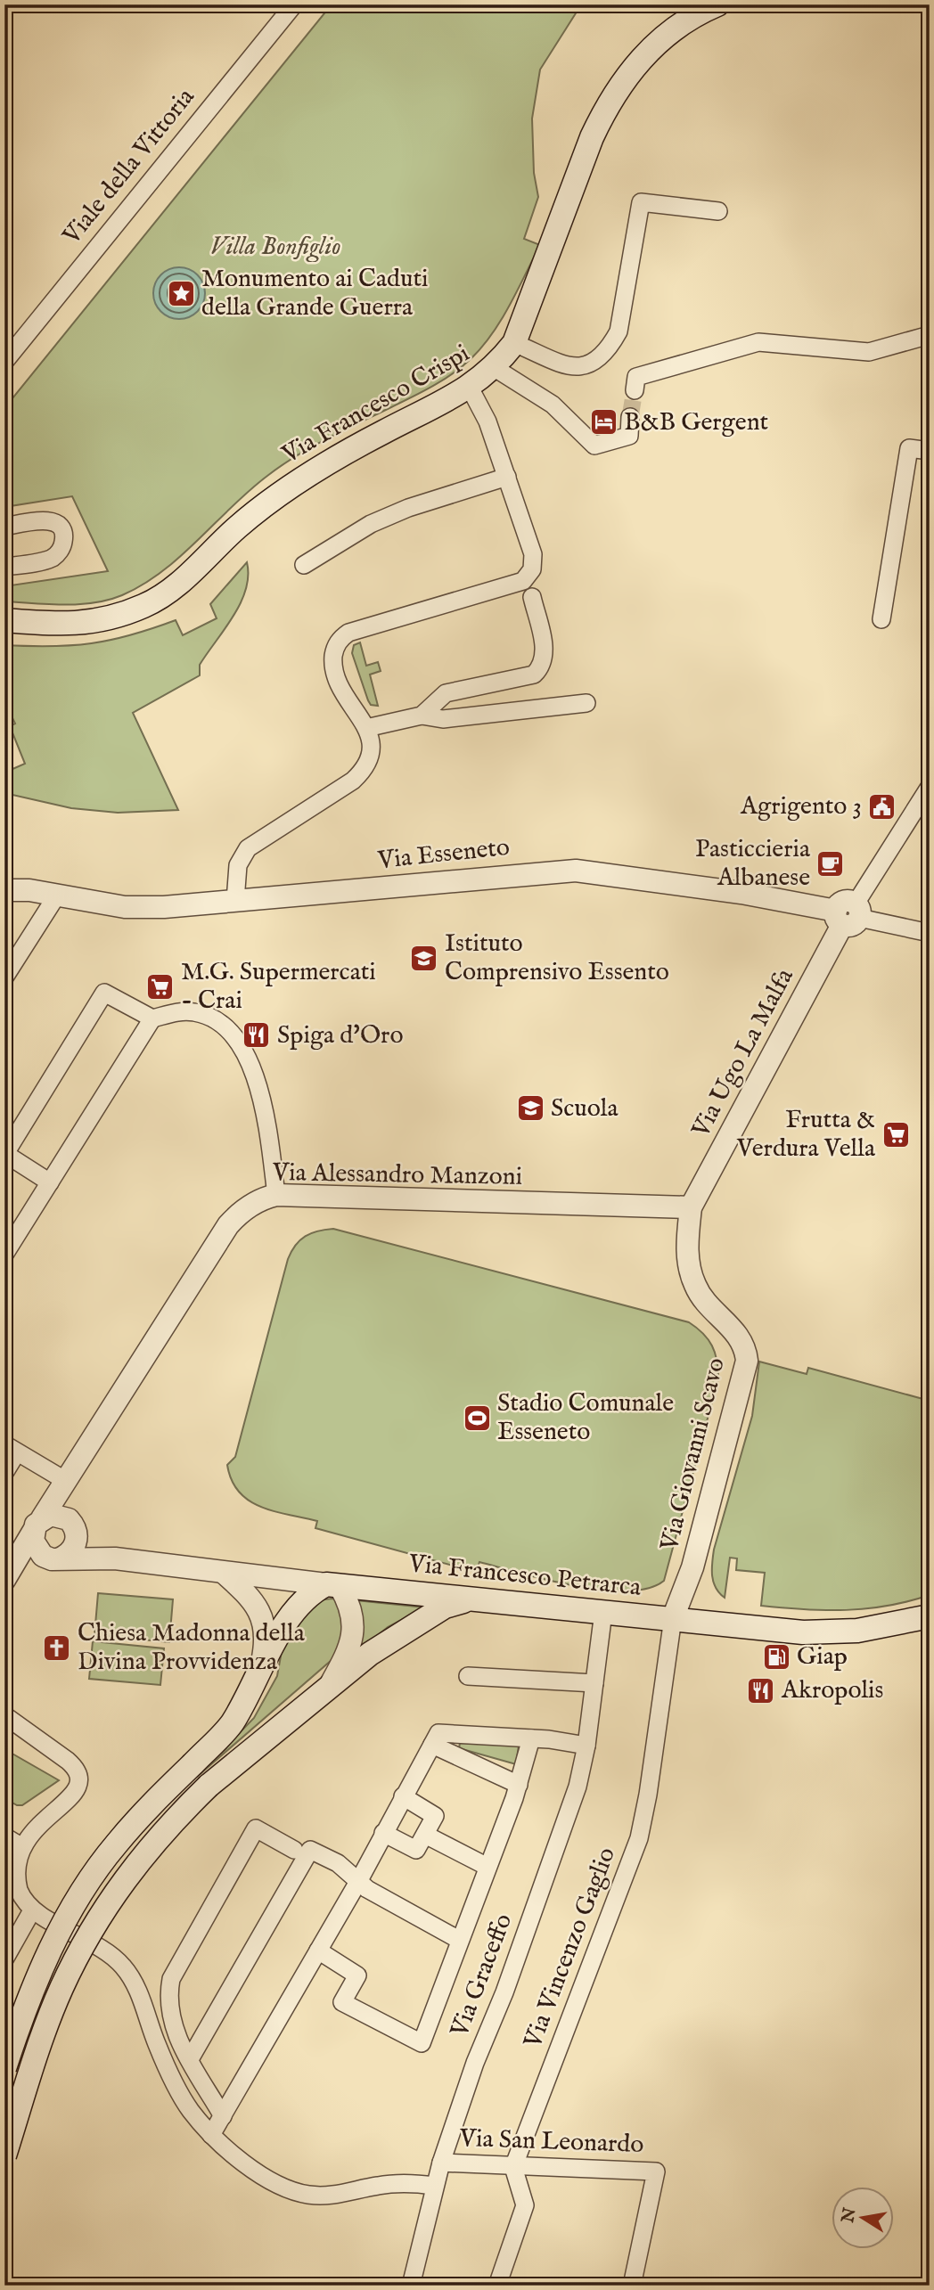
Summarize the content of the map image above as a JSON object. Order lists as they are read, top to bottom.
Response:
{
  "streets": {
    "main road": ["Via Francesco Crispi", "Via Francesco Petrarca"],
    "street": [
      "Viale della Vittoria",
      "Via Esseneto",
      "Via Ugo La Malfa",
      "Via Alessandro Manzoni",
      "Via Giovanni Scavo",
      "Via Vincenzo Gaglio",
      "Via Graceffo",
      "Via San Leonardo"
    ]
  },
  "crossings": [
    ["Via Esseneto", "Via Ugo La Malfa"],
    ["Via Ugo La Malfa", "Via Alessandro Manzoni"],
    ["Via Ugo La Malfa", "Via Giovanni Scavo"],
    ["Via Alessandro Manzoni", "Via Giovanni Scavo"],
    ["Via Alessandro Manzoni", "Via Francesco Petrarca"],
    ["Via Giovanni Scavo", "Via Francesco Petrarca"],
    ["Via Giovanni Scavo", "Via Vincenzo Gaglio"],
    ["Via Francesco Petrarca", "Via Vincenzo Gaglio"],
    ["Via Francesco Petrarca", "Via Graceffo"],
    ["Via Vincenzo Gaglio", "Via San Leonardo"],
    ["Via Graceffo", "Via San Leonardo"]
  ],
  "parks": ["Villa Bonfiglio"],
  "places": {
    "place": ["Monumento ai Caduti della Grande Guerra"],
    "hotel": ["B&B Gergent"],
    "public building": ["Agrigento 3"],
    "cafe": ["Pasticcieria Albanese"],
    "school or university": ["Istituto Comprensivo Essento", "Scuola"],
    "supermarket": ["M.G. Supermercati - Crai", "Frutta & Verdura Vella"],
    "restaurant": ["Spiga d'Oro", "Akropolis"],
    "sports": ["Stadio Comunale Esseneto"],
    "church": ["Chiesa Madonna della Divina Provvidenza"],
    "fuel station": ["Giap"]
  },
  "north": "left"
}
